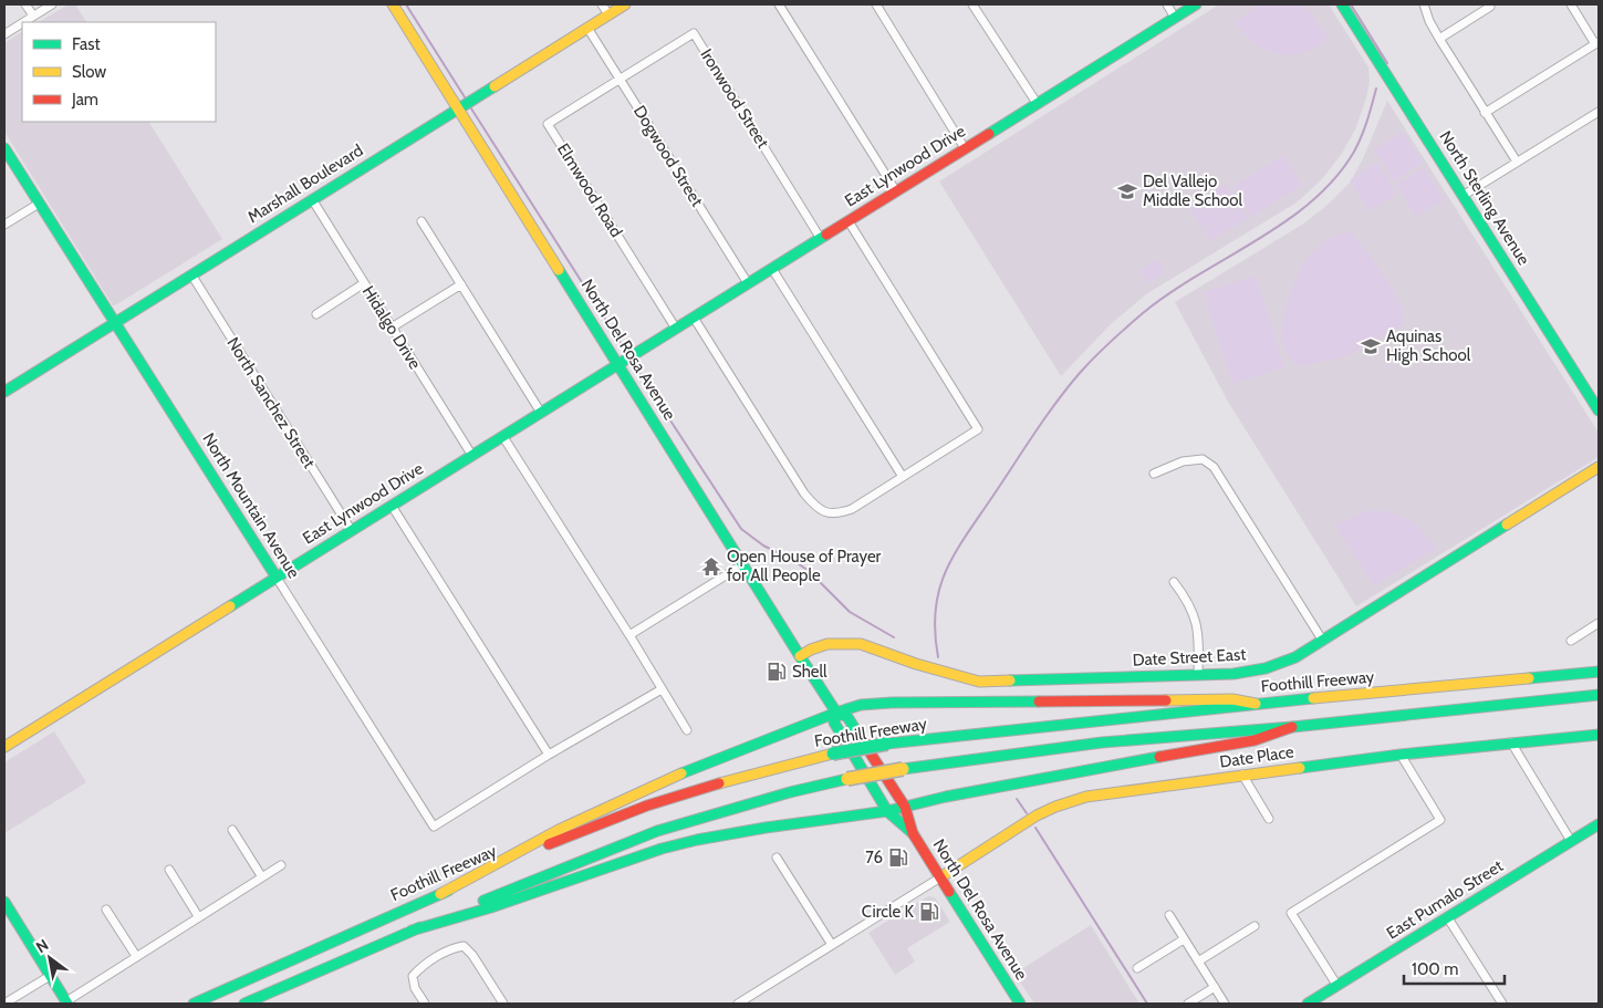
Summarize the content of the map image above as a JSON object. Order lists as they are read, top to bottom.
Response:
{
  "streets": {
    "main road": [
      "East Lynwood Drive",
      "Marshall Boulevard",
      "North Sterling Avenue",
      "North Del Rosa Avenue",
      "North Mountain Avenue",
      "Date Street East",
      "Foothill Freeway",
      "Date Place",
      "East Pumalo Street"
    ],
    "street": [
      "Ironwood Street",
      "Dogwood Street",
      "Elmwood Road",
      "Hidalgo Drive",
      "North Sanchez Street"
    ]
  },
  "crossings": [
    ["Ironwood Street", "Dogwood Street"],
    ["Ironwood Street", "East Lynwood Drive"],
    ["Ironwood Street", "Elmwood Road"],
    ["Dogwood Street", "East Lynwood Drive"],
    ["Dogwood Street", "Marshall Boulevard"],
    ["Dogwood Street", "Elmwood Road"],
    ["East Lynwood Drive", "Elmwood Road"],
    ["East Lynwood Drive", "Hidalgo Drive"],
    ["East Lynwood Drive", "North Del Rosa Avenue"],
    ["East Lynwood Drive", "North Sanchez Street"],
    ["East Lynwood Drive", "North Mountain Avenue"],
    ["Marshall Boulevard", "Hidalgo Drive"],
    ["Marshall Boulevard", "North Del Rosa Avenue"],
    ["Marshall Boulevard", "North Sanchez Street"],
    ["Marshall Boulevard", "North Mountain Avenue"],
    ["North Del Rosa Avenue", "Date Street East"],
    ["North Del Rosa Avenue", "Date Place"]
  ],
  "places": {
    "school or university": ["Del Vallejo Middle School", "Aquinas High School"],
    "temple": ["Open House of Prayer for All People"],
    "fuel station": ["Shell", "76", "Circle K"]
  },
  "legend": ["Fast", "Slow", "Jam"],
  "scale_bar": "100 m",
  "north": "top left"
}
